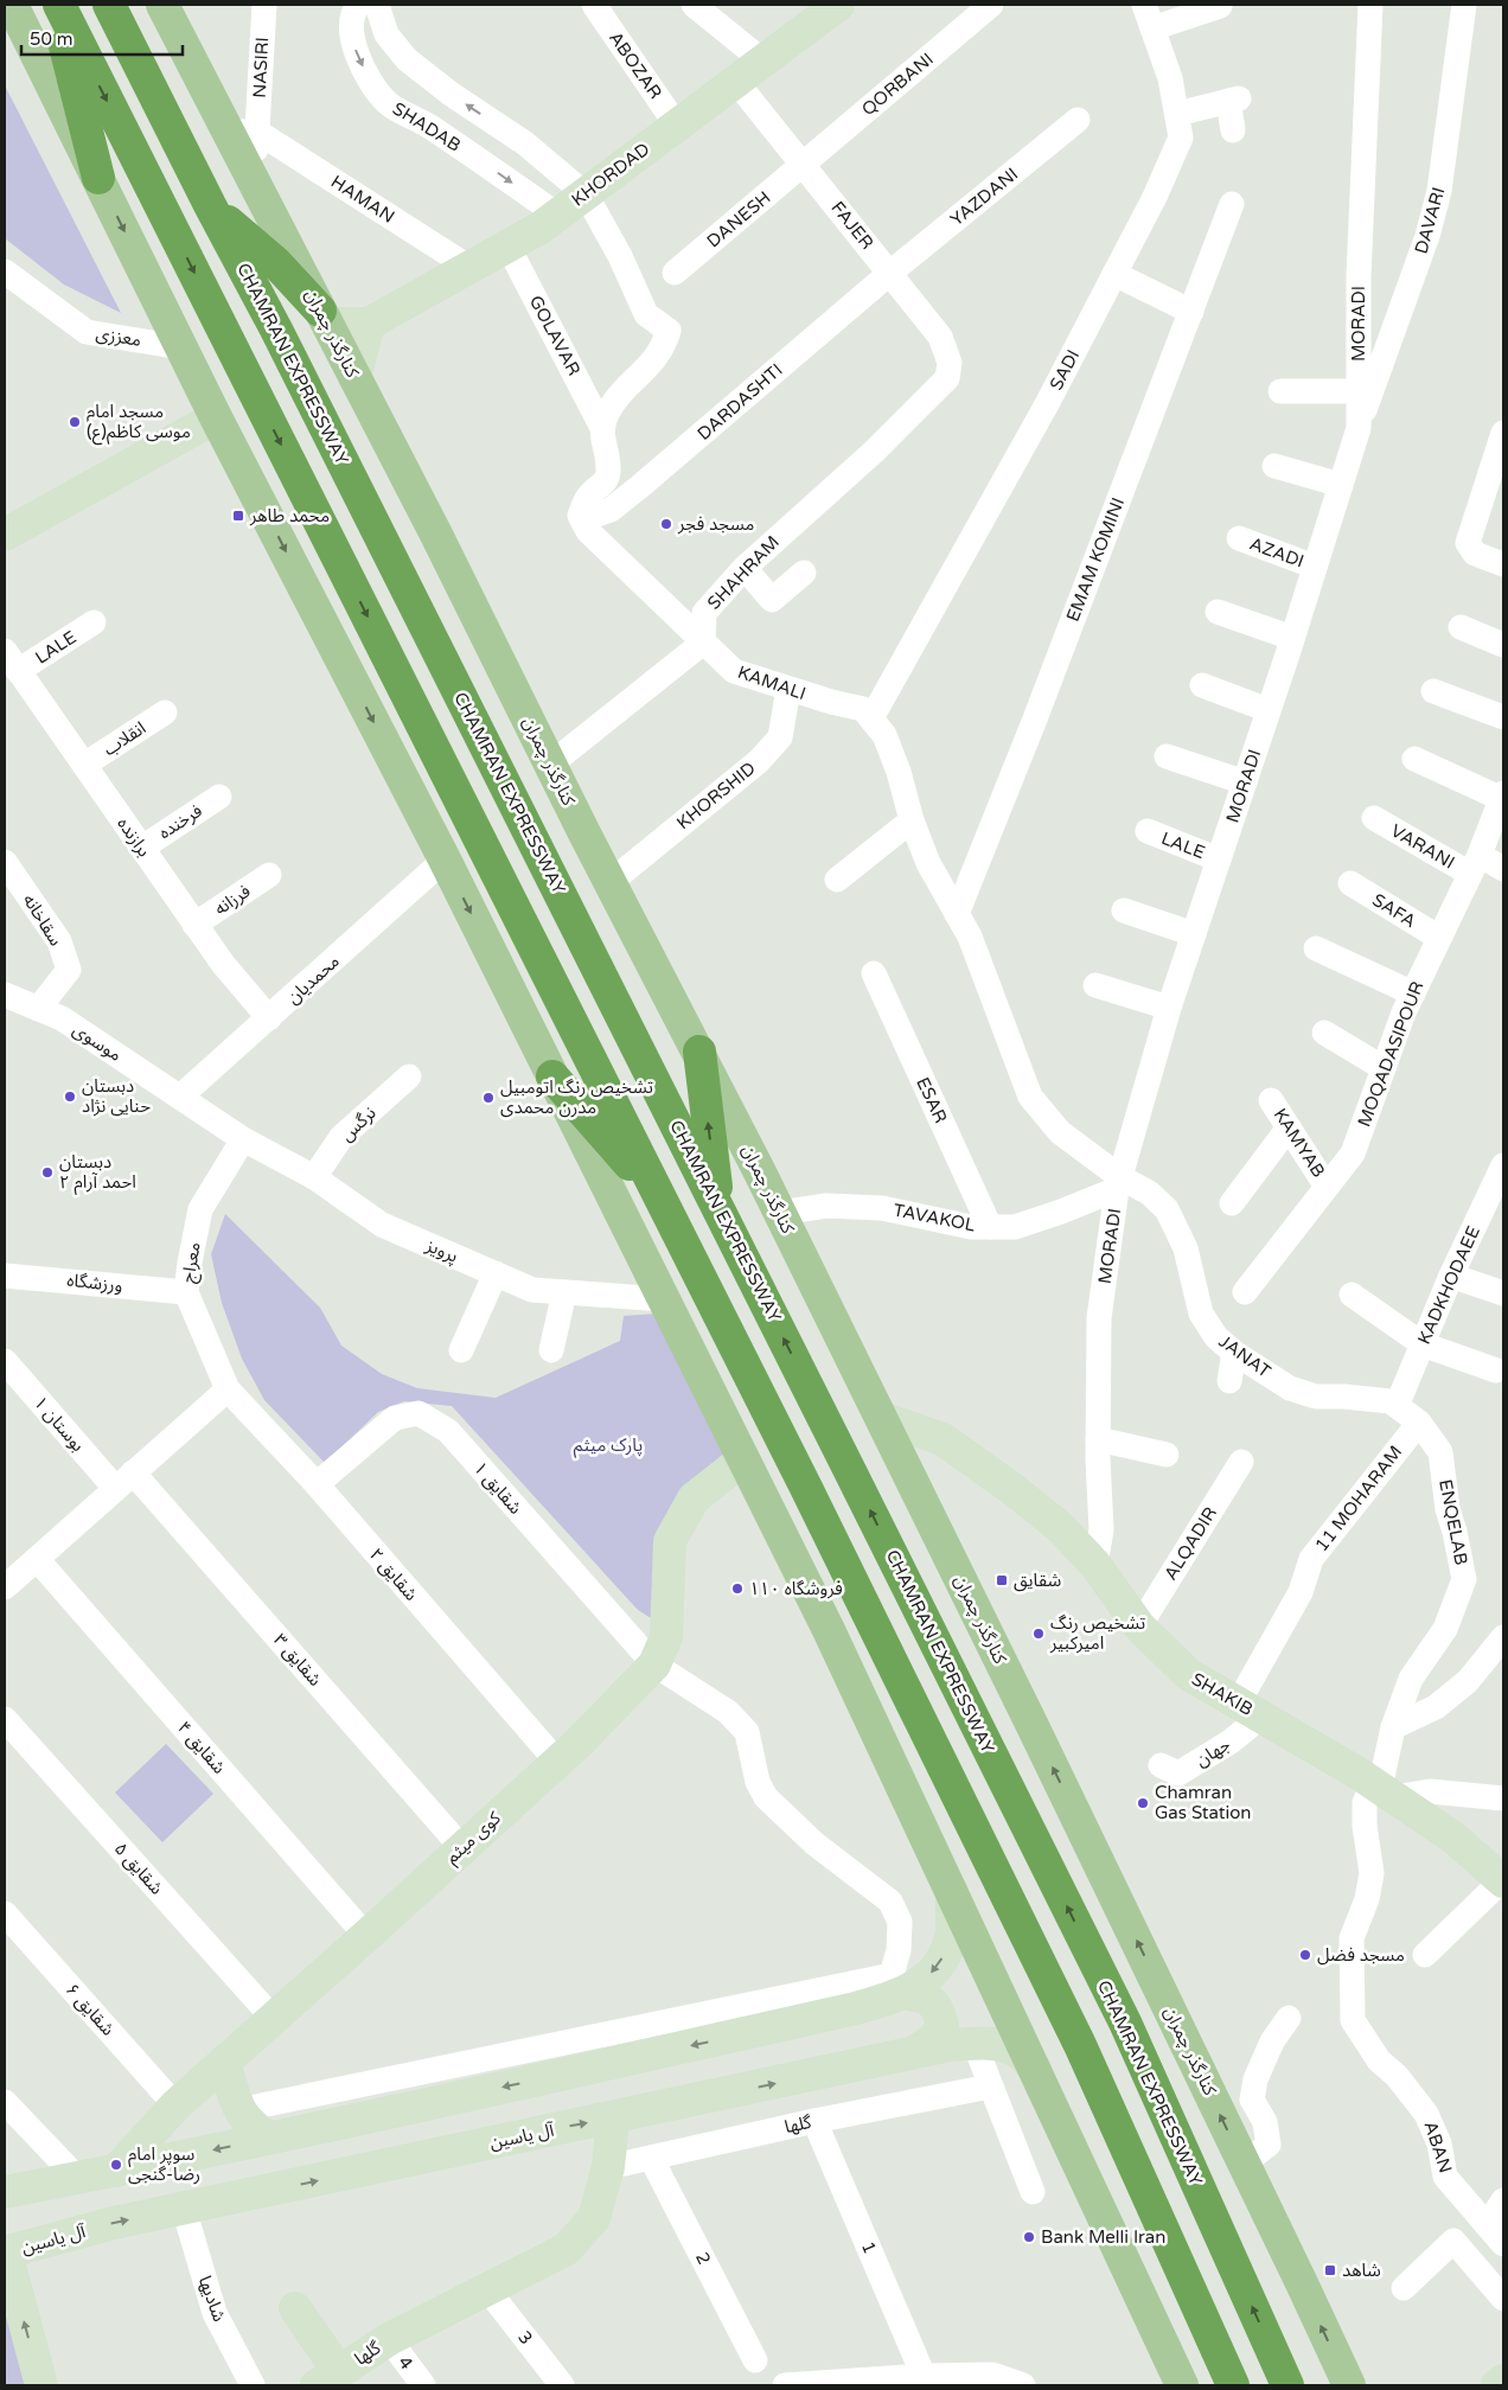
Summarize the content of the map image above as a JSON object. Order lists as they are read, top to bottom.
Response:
{
  "streets": {
    "highway": ["CHAMRAN EXPRESSWAY"],
    "main road": [
      "KHORDAD",
      "کنارگذر چمران",
      "SHAKIB",
      "کوی میثم",
      "گلها",
      "آل یاسین"
    ],
    "street": [
      "ABOZAR",
      "NASIRI",
      "QORBANI",
      "SHADAB",
      "YAZDANI",
      "HAMAN",
      "DANESH",
      "DAVARI",
      "FAJER",
      "MORADI",
      "GOLAVAR",
      "معززی",
      "SADI",
      "DARDASHTI",
      "AZADI",
      "EMAM KOMINI",
      "SHAHRAM",
      "LALE",
      "KAMALI",
      "انقلاب",
      "KHORSHID",
      "فرخنده",
      "برازنده",
      "VARANI",
      "فرزانه",
      "SAFA",
      "سقاخانه",
      "محمدیان",
      "موسوی",
      "MOQADASIPOUR",
      "ESAR",
      "نرگس",
      "KAMYAB",
      "TAVAKOL",
      "پرویز",
      "معراج",
      "ورزشگاه",
      "KADKHODAEE",
      "JANAT",
      "بوستان ۱",
      "شقایق ۱",
      "11 MOHARAM",
      "ENQELAB",
      "ALQADIR",
      "شقایق ۲",
      "شقایق ۳",
      "شقایق ۴",
      "جهان",
      "شقایق ۵",
      "شقایق ۶",
      "ABAN",
      "1",
      "2",
      "شادیها",
      "3",
      "4"
    ]
  },
  "crossings": [
    ["ABOZAR", "KHORDAD"],
    ["NASIRI", "HAMAN"],
    ["NASIRI", "کنارگذر چمران"],
    ["QORBANI", "DANESH"],
    ["QORBANI", "FAJER"],
    ["SHADAB", "KHORDAD"],
    ["KHORDAD", "HAMAN"],
    ["KHORDAD", "FAJER"],
    ["KHORDAD", "GOLAVAR"],
    ["YAZDANI", "FAJER"],
    ["YAZDANI", "DARDASHTI"],
    ["HAMAN", "کنارگذر چمران"],
    ["DANESH", "FAJER"],
    ["DAVARI", "MORADI"],
    ["FAJER", "DARDASHTI"],
    ["FAJER", "SHAHRAM"],
    ["MORADI", "AZADI"],
    ["MORADI", "LALE"],
    ["MORADI", "KAMALI"],
    ["MORADI", "TAVAKOL"],
    ["MORADI", "JANAT"],
    ["MORADI", "SHAKIB"],
    ["کنارگذر چمران", "KHORSHID"],
    ["کنارگذر چمران", "TAVAKOL"],
    ["کنارگذر چمران", "SHAKIB"],
    ["SADI", "KAMALI"],
    ["DARDASHTI", "KAMALI"],
    ["EMAM KOMINI", "KAMALI"],
    ["SHAHRAM", "KAMALI"],
    ["LALE", "برازنده"],
    ["KAMALI", "KHORSHID"],
    ["KAMALI", "TAVAKOL"],
    ["KAMALI", "JANAT"],
    ["انقلاب", "برازنده"],
    ["فرخنده", "برازنده"],
    ["برازنده", "فرزانه"],
    ["برازنده", "محمدیان"],
    ["VARANI", "MOQADASIPOUR"],
    ["SAFA", "MOQADASIPOUR"],
    ["سقاخانه", "موسوی"],
    ["محمدیان", "موسوی"],
    ["موسوی", "پرویز"],
    ["موسوی", "معراج"],
    ["MOQADASIPOUR", "KAMYAB"],
    ["ESAR", "TAVAKOL"],
    ["نرگس", "پرویز"],
    ["TAVAKOL", "JANAT"],
    ["پرویز", "معراج"],
    ["معراج", "ورزشگاه"],
    ["معراج", "شقایق ۲"],
    ["KADKHODAEE", "JANAT"],
    ["KADKHODAEE", "ENQELAB"],
    ["JANAT", "ENQELAB"],
    ["بوستان ۱", "شقایق ۳"],
    ["شقایق ۱", "شقایق ۲"],
    ["شقایق ۱", "کوی میثم"],
    ["11 MOHARAM", "ENQELAB"],
    ["11 MOHARAM", "SHAKIB"],
    ["11 MOHARAM", "جهان"],
    ["ENQELAB", "SHAKIB"],
    ["ENQELAB", "ABAN"],
    ["ALQADIR", "SHAKIB"],
    ["شقایق ۲", "کوی میثم"],
    ["شقایق ۳", "کوی میثم"],
    ["SHAKIB", "جهان"],
    ["شقایق ۴", "کوی میثم"],
    ["کوی میثم", "شقایق ۵"],
    ["کوی میثم", "شقایق ۶"],
    ["گلها", "آل یاسین"],
    ["گلها", "1"],
    ["گلها", "2"],
    ["گلها", "3"],
    ["گلها", "4"],
    ["آل یاسین", "شادیها"]
  ],
  "parks": ["پارک میثم"],
  "places": {
    "other": [
      "مسجد امام موسی کاظم(ع)",
      "مسجد فجر",
      "دبستان حنایی نژاد",
      "تشخیص رنگ اتومبیل مدرن محمدی",
      "دبستان احمد آرام ۲",
      "فروشگاه ۱۱۰",
      "تشخیص رنگ امیرکبیر",
      "Chamran Gas Station",
      "مسجد فضل",
      "سوپر امام رضا-گنجی",
      "Bank Melli Iran"
    ],
    "transit": ["محمد طاهر", "شقایق", "شاهد"]
  },
  "scale_bar": "50 m"
}
